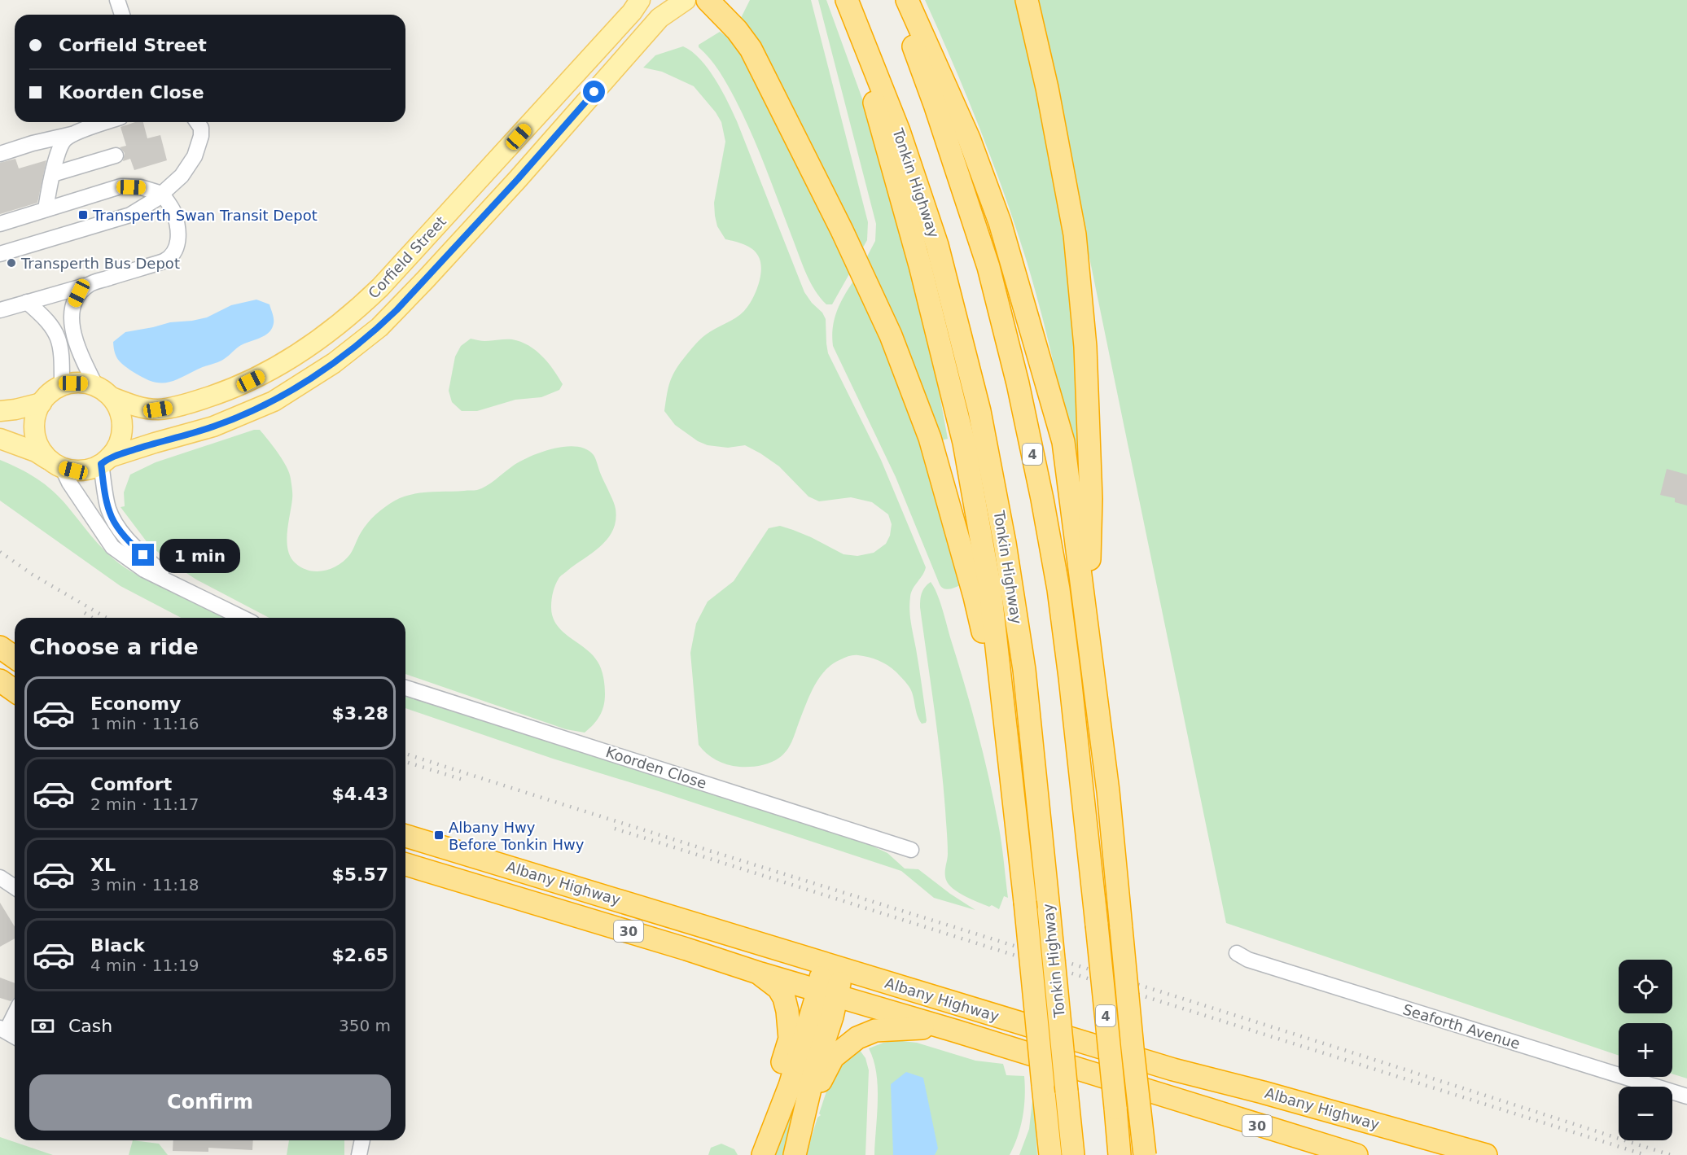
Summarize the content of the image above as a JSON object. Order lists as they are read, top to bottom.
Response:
{
  "streets": {
    "highway": [
      "Tonkin Highway",
      "4",
      "Albany Highway",
      "30"
    ],
    "main road": ["Corfield Street"],
    "street": ["Koorden Close", "Seaforth Avenue"]
  },
  "places": {
    "transit": ["Transperth Swan Transit Depot", "Albany Hwy Before Tonkin Hwy"],
    "other": ["Transperth Bus Depot"]
  },
  "page": {
    "banner": ["Corfield Street", "Koorden Close"],
    "bubble": "1 min",
    "heading": "Choose a ride",
    "list": [
      {
        "name": "Economy",
        "note": "1 min · 11:16",
        "value": "$3.28"
      },
      {
        "name": "Comfort",
        "note": "2 min · 11:17",
        "value": "$4.43"
      },
      {
        "name": "XL",
        "note": "3 min · 11:18",
        "value": "$5.57"
      },
      {
        "name": "Black",
        "note": "4 min · 11:19",
        "value": "$2.65"
      }
    ],
    "map_buttons": ["+", "−"],
    "pay": ["Cash", "350 m"],
    "buttons": "Confirm"
  }
}
